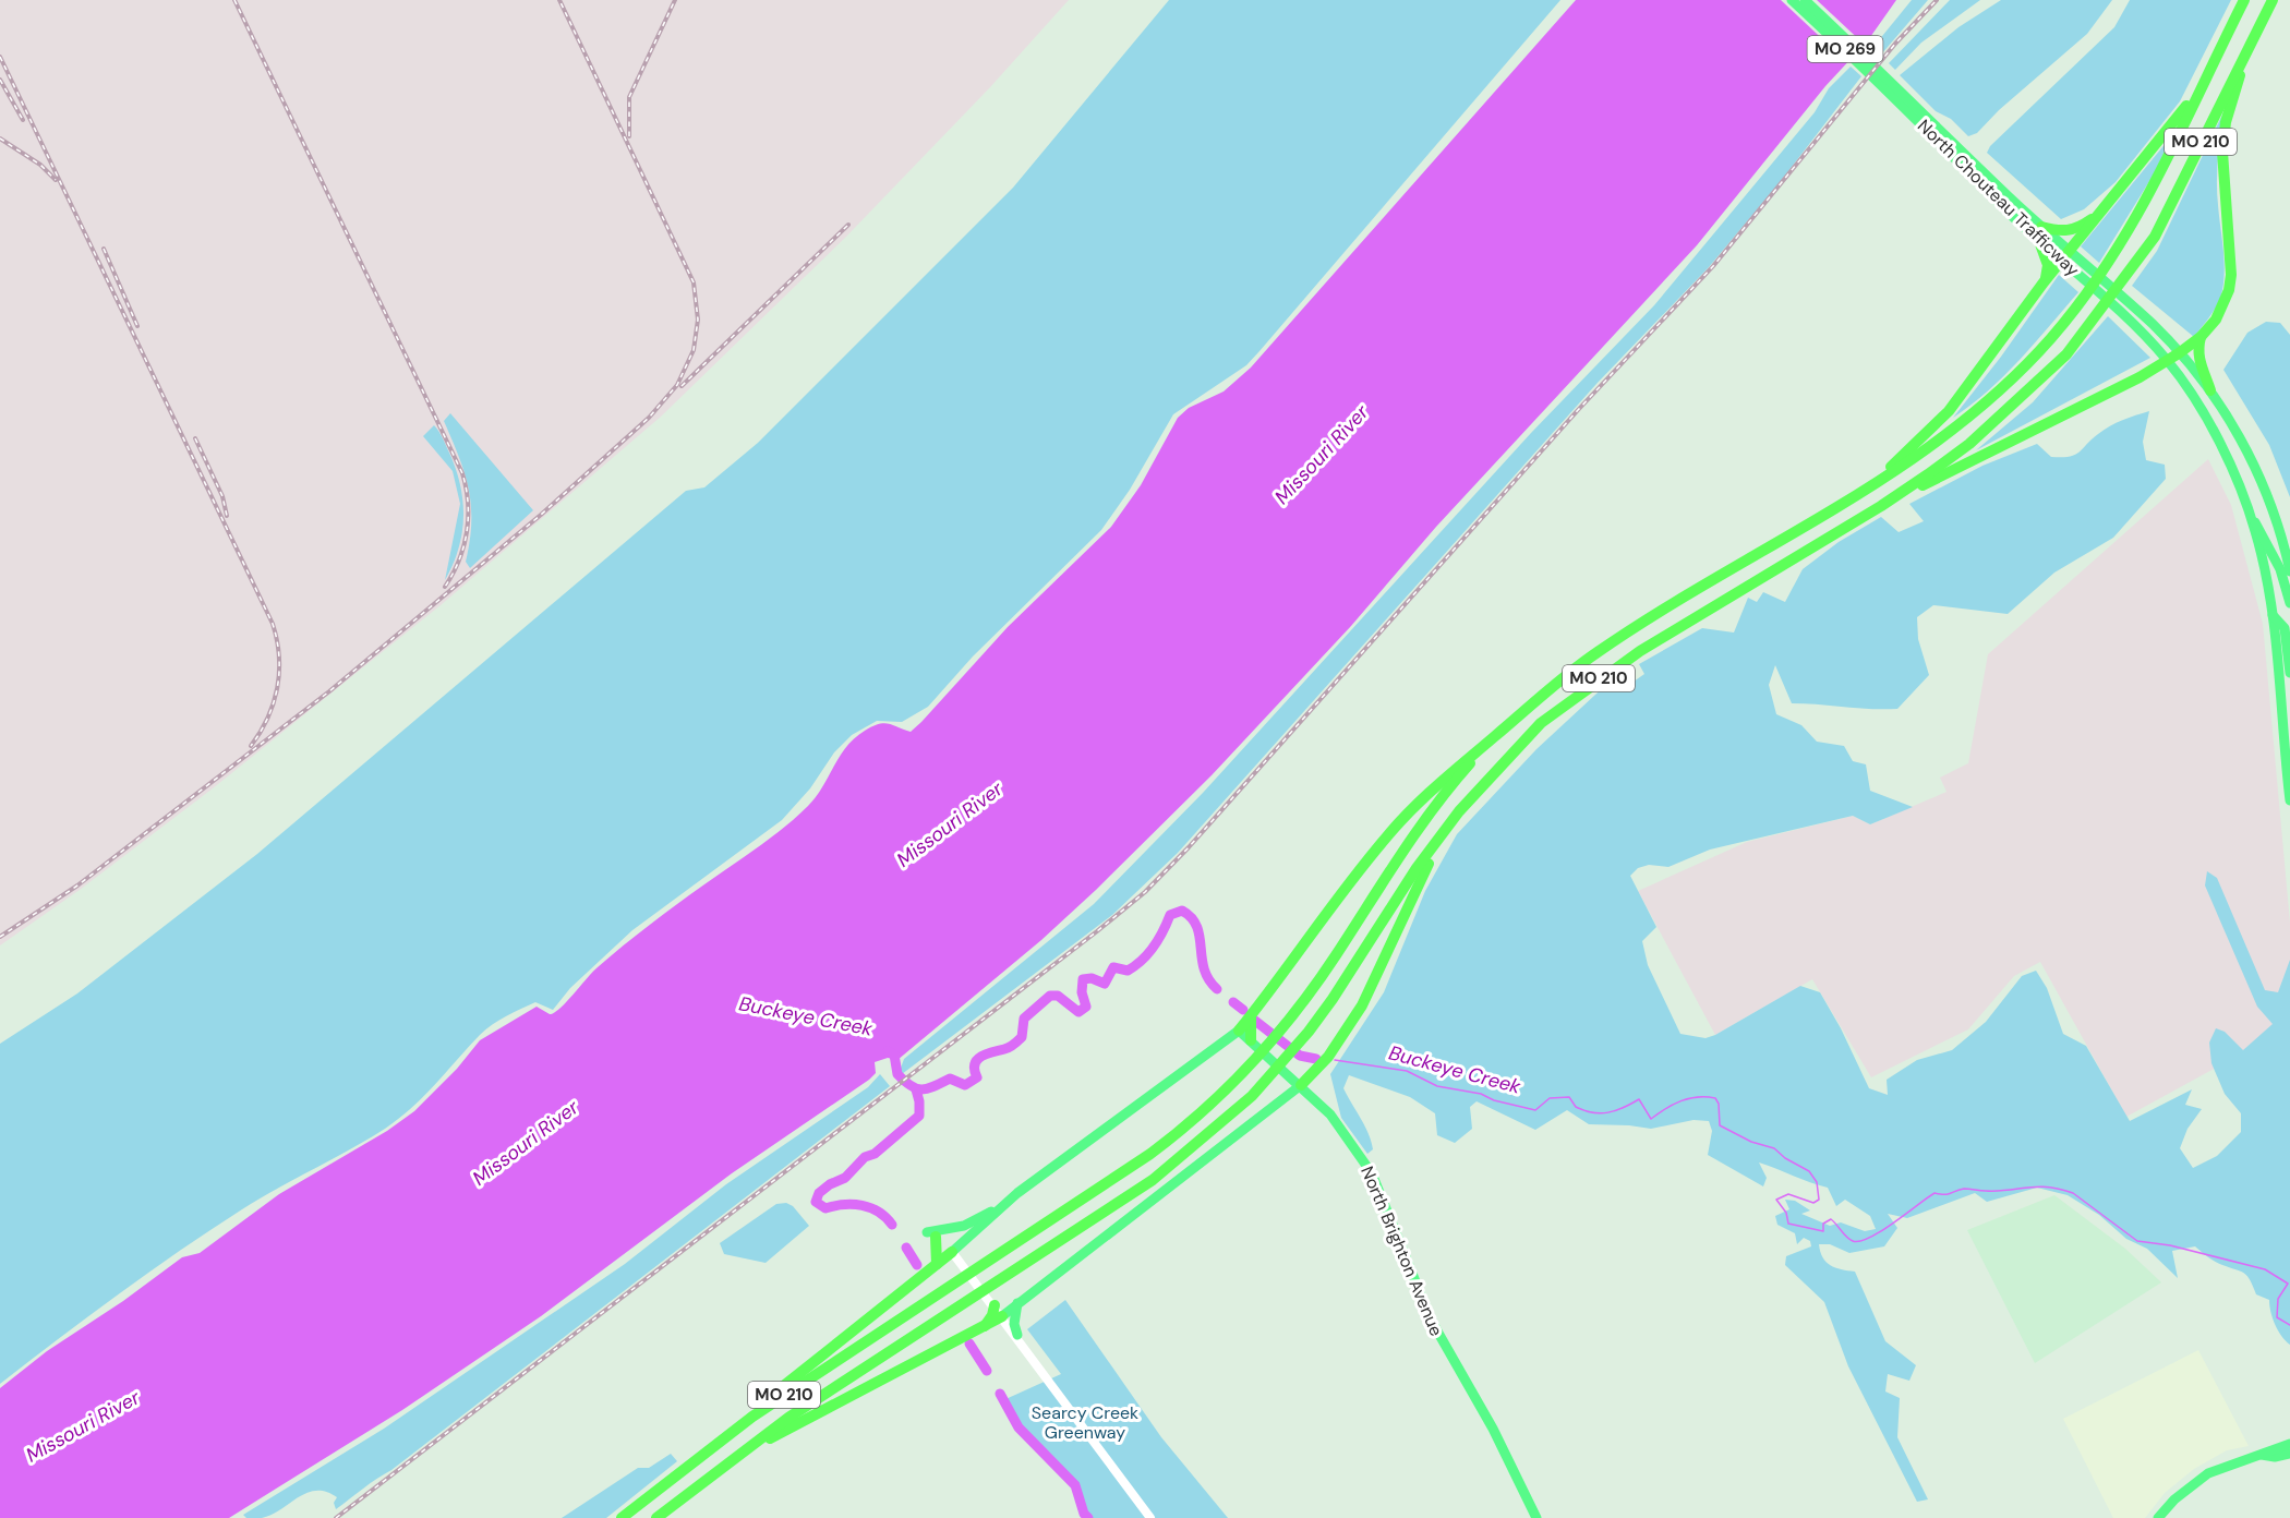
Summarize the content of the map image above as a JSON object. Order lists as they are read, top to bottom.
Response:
{
  "streets": {
    "highway": ["MO 210"],
    "main road": ["MO 269", "North Chouteau Trafficway", "North Brighton Avenue"]
  },
  "water": ["Missouri River", "Buckeye Creek"],
  "parks": ["Searcy Creek Greenway"]
}
